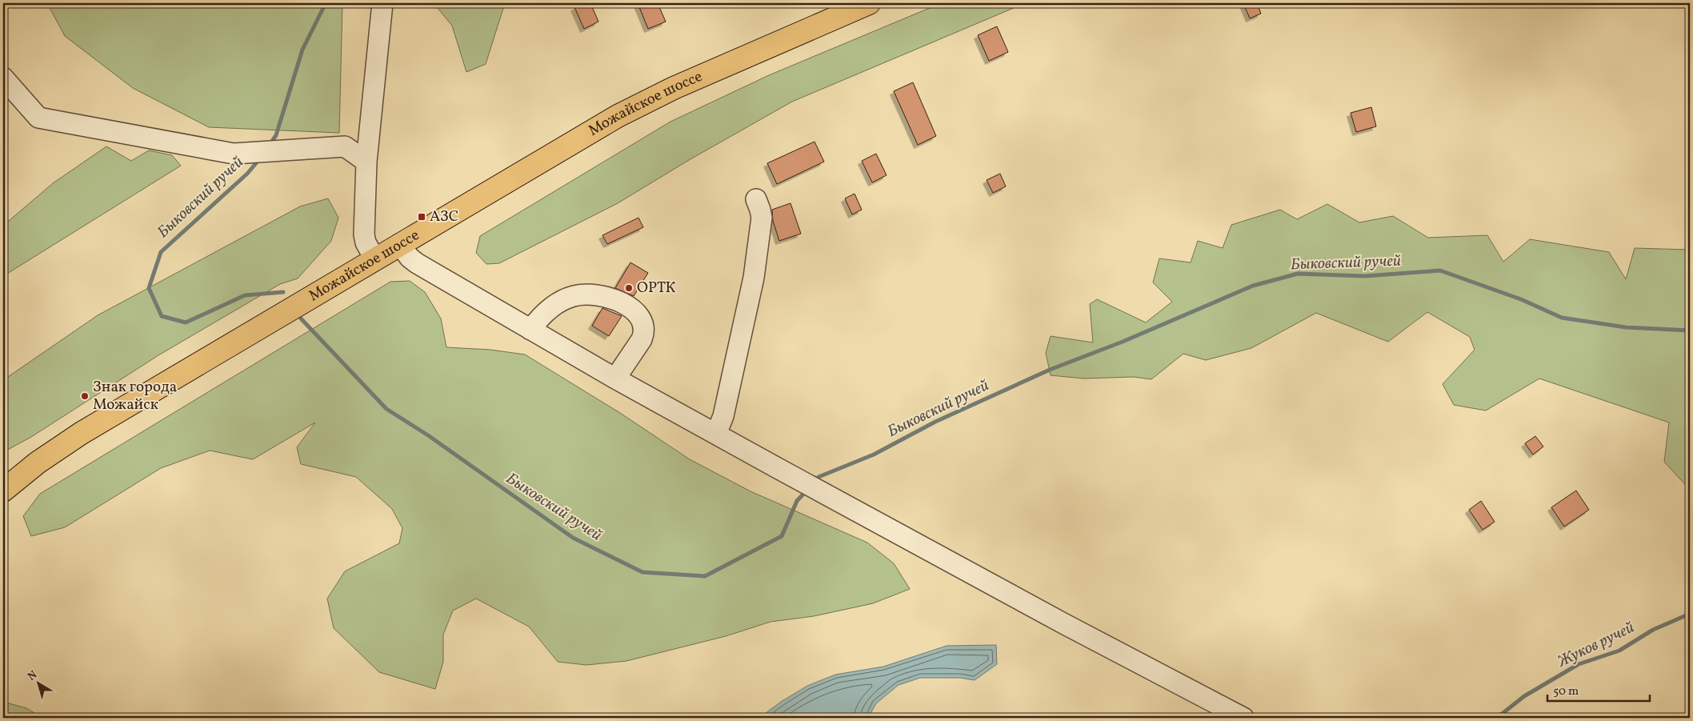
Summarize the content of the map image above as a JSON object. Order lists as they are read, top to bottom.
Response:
{
  "streets": {
    "main road": ["Можайское шоссе"]
  },
  "water": ["Быковский ручей", "Жуков ручей"],
  "places": {
    "transit": ["АЗС"],
    "other": ["ОРТК", "Знак города Можайск"]
  },
  "scale_bar": "50 m",
  "north": "top left"
}
